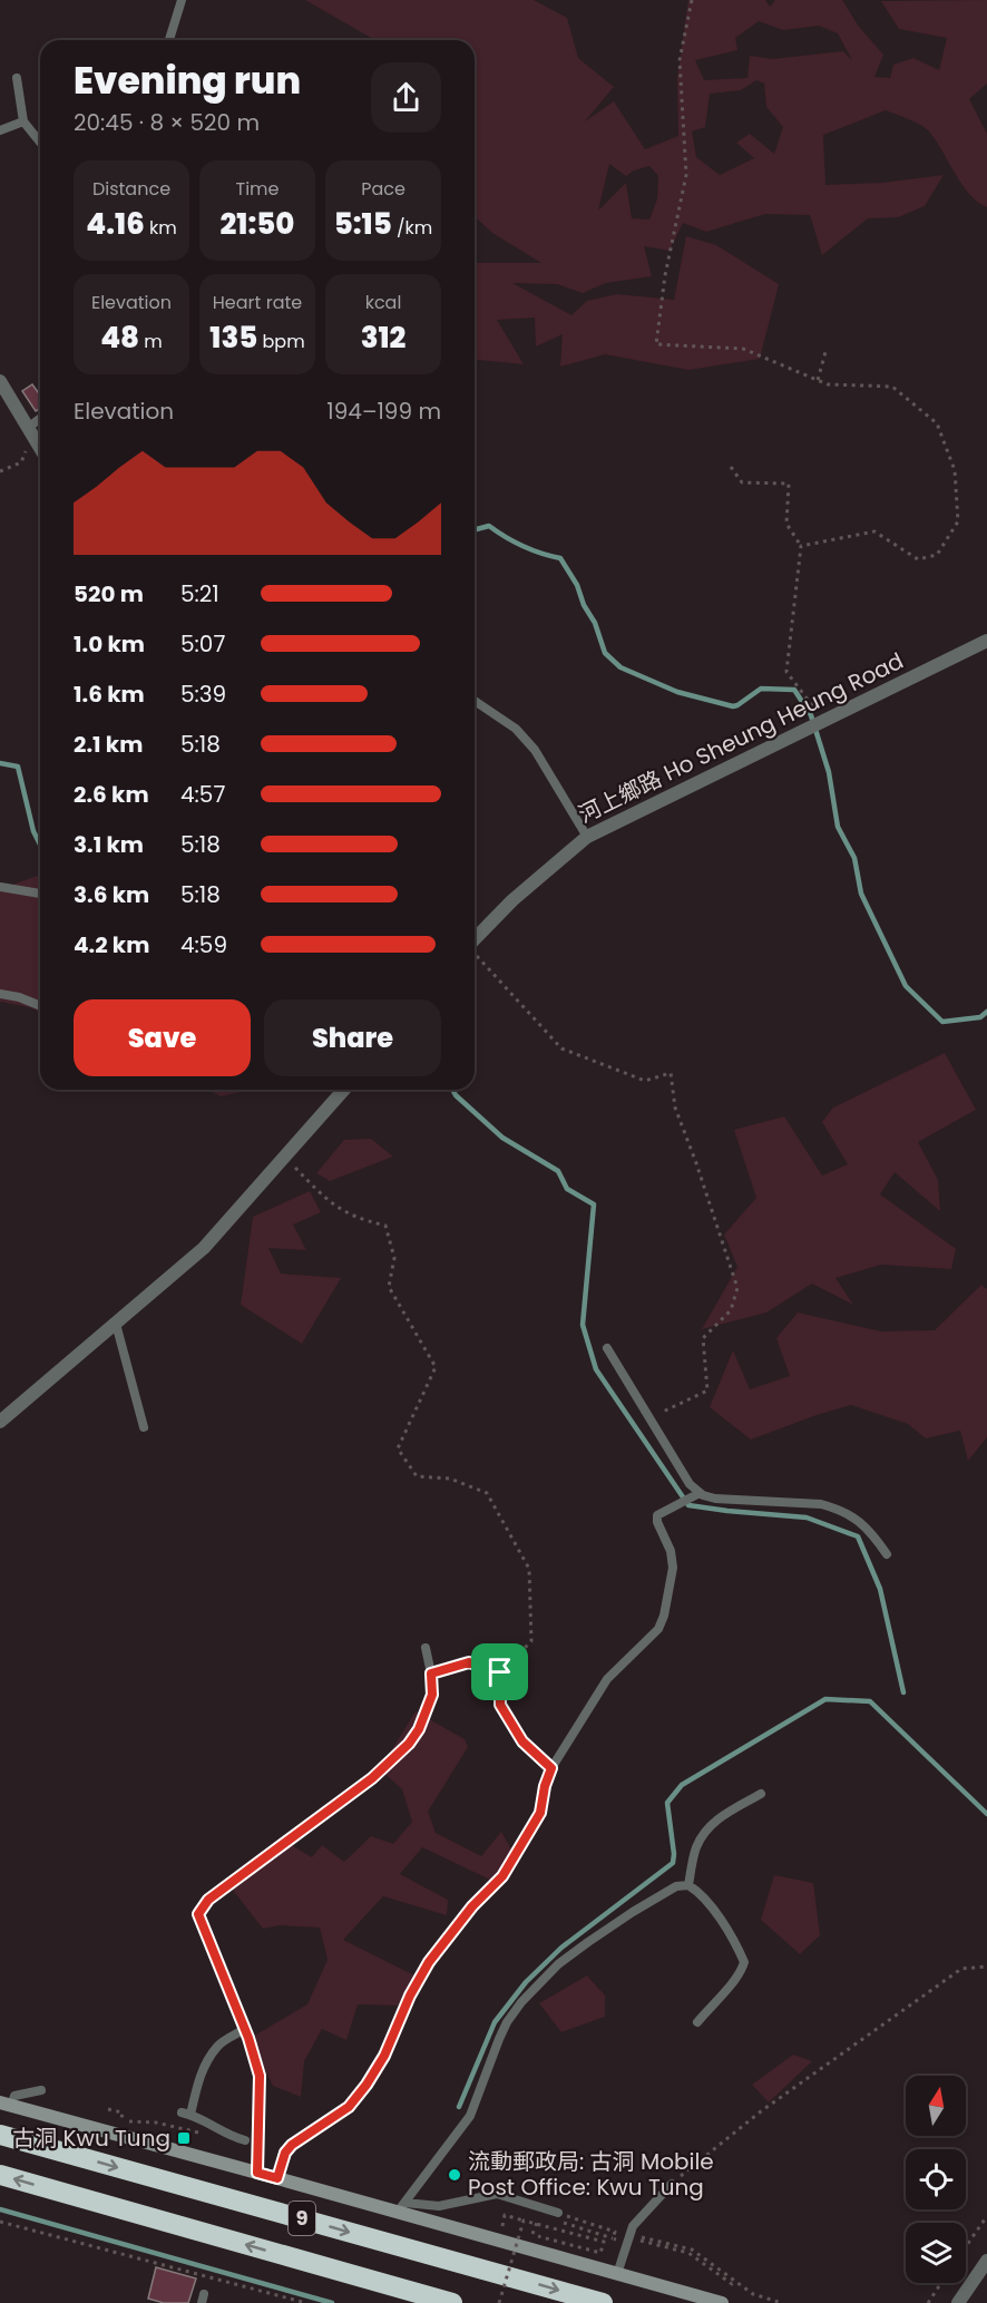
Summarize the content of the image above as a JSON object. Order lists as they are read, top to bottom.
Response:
{
  "streets": {
    "highway": ["9"],
    "street": ["河上鄉路 Ho Sheung Heung Road"]
  },
  "places": {
    "transit": ["古洞 Kwu Tung"],
    "other": ["流動郵政局: 古洞 Mobile Post Office: Kwu Tung"]
  },
  "north": "top",
  "page": {
    "heading": ["Evening run", "20:45 · 8 × 520 m"],
    "stats": [
      ["Distance", "4.16 km"],
      ["Time", "21:50"],
      ["Pace", "5:15 /km"],
      ["Elevation", "48 m"],
      ["Heart rate", "135 bpm"],
      ["kcal", "312"]
    ],
    "chart": ["Elevation", "194–199 m"],
    "list": [
      {
        "name": "520 m",
        "note": "5:21"
      },
      {
        "name": "1.0 km",
        "note": "5:07"
      },
      {
        "name": "1.6 km",
        "note": "5:39"
      },
      {
        "name": "2.1 km",
        "note": "5:18"
      },
      {
        "name": "2.6 km",
        "note": "4:57"
      },
      {
        "name": "3.1 km",
        "note": "5:18"
      },
      {
        "name": "3.6 km",
        "note": "5:18"
      },
      {
        "name": "4.2 km",
        "note": "4:59"
      }
    ],
    "buttons": ["Save", "Share"]
  }
}
